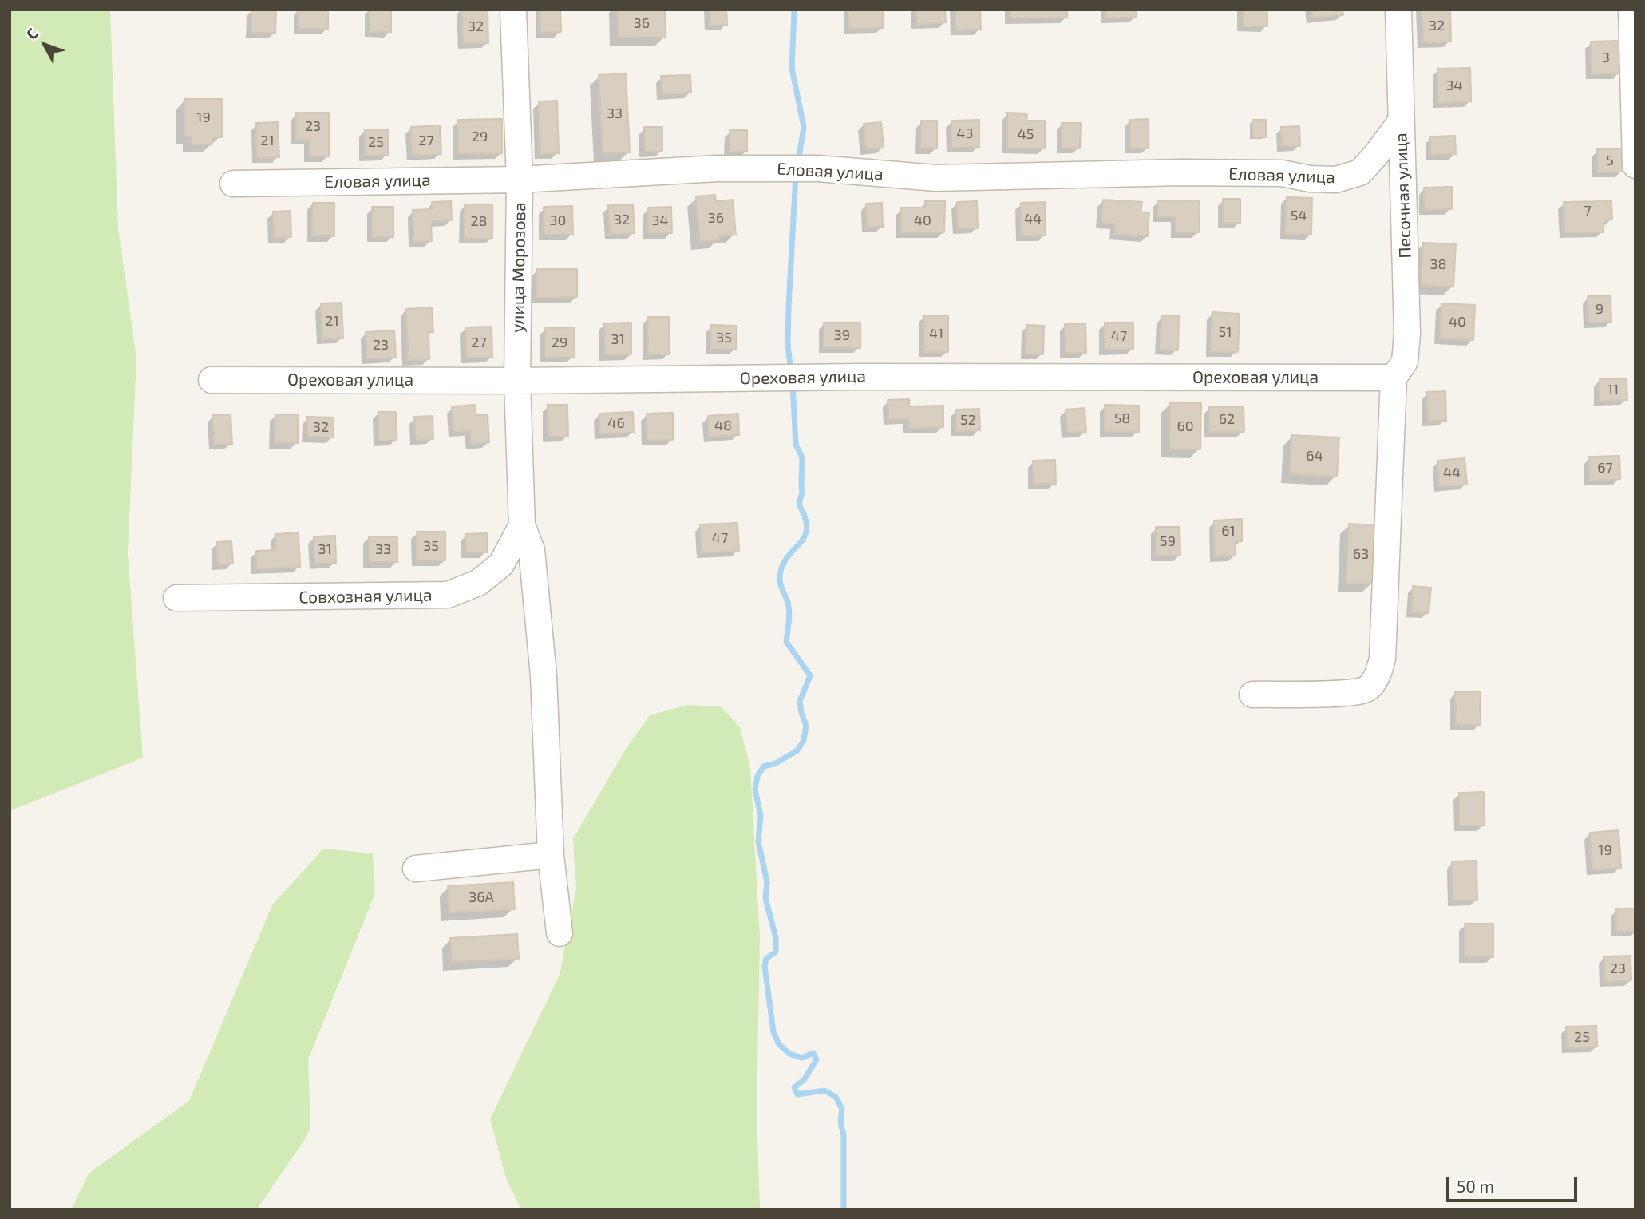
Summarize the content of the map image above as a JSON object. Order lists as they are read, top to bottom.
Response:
{
  "streets": {
    "street": [
      "Еловая улица",
      "Песочная улица",
      "улица Морозова",
      "Ореховая улица",
      "Совхозная улица"
    ]
  },
  "crossings": [
    ["Еловая улица", "Песочная улица"],
    ["Еловая улица", "улица Морозова"],
    ["Песочная улица", "Ореховая улица"],
    ["улица Морозова", "Ореховая улица"],
    ["улица Морозова", "Совхозная улица"]
  ],
  "house_numbers": [
    "36",
    "32",
    "32",
    "3",
    "34",
    "33",
    "19",
    "23",
    "43",
    "45",
    "29",
    "21",
    "27",
    "25",
    "5",
    "7",
    "54",
    "36",
    "44",
    "32",
    "30",
    "34",
    "40",
    "28",
    "38",
    "9",
    "21",
    "40",
    "51",
    "41",
    "39",
    "47",
    "35",
    "31",
    "27",
    "29",
    "23",
    "11",
    "58",
    "62",
    "52",
    "46",
    "48",
    "60",
    "32",
    "64",
    "67",
    "44",
    "61",
    "47",
    "59",
    "35",
    "31",
    "33",
    "63",
    "19",
    "36А",
    "23",
    "25"
  ],
  "scale_bar": "50 m",
  "north": "top left"
}
